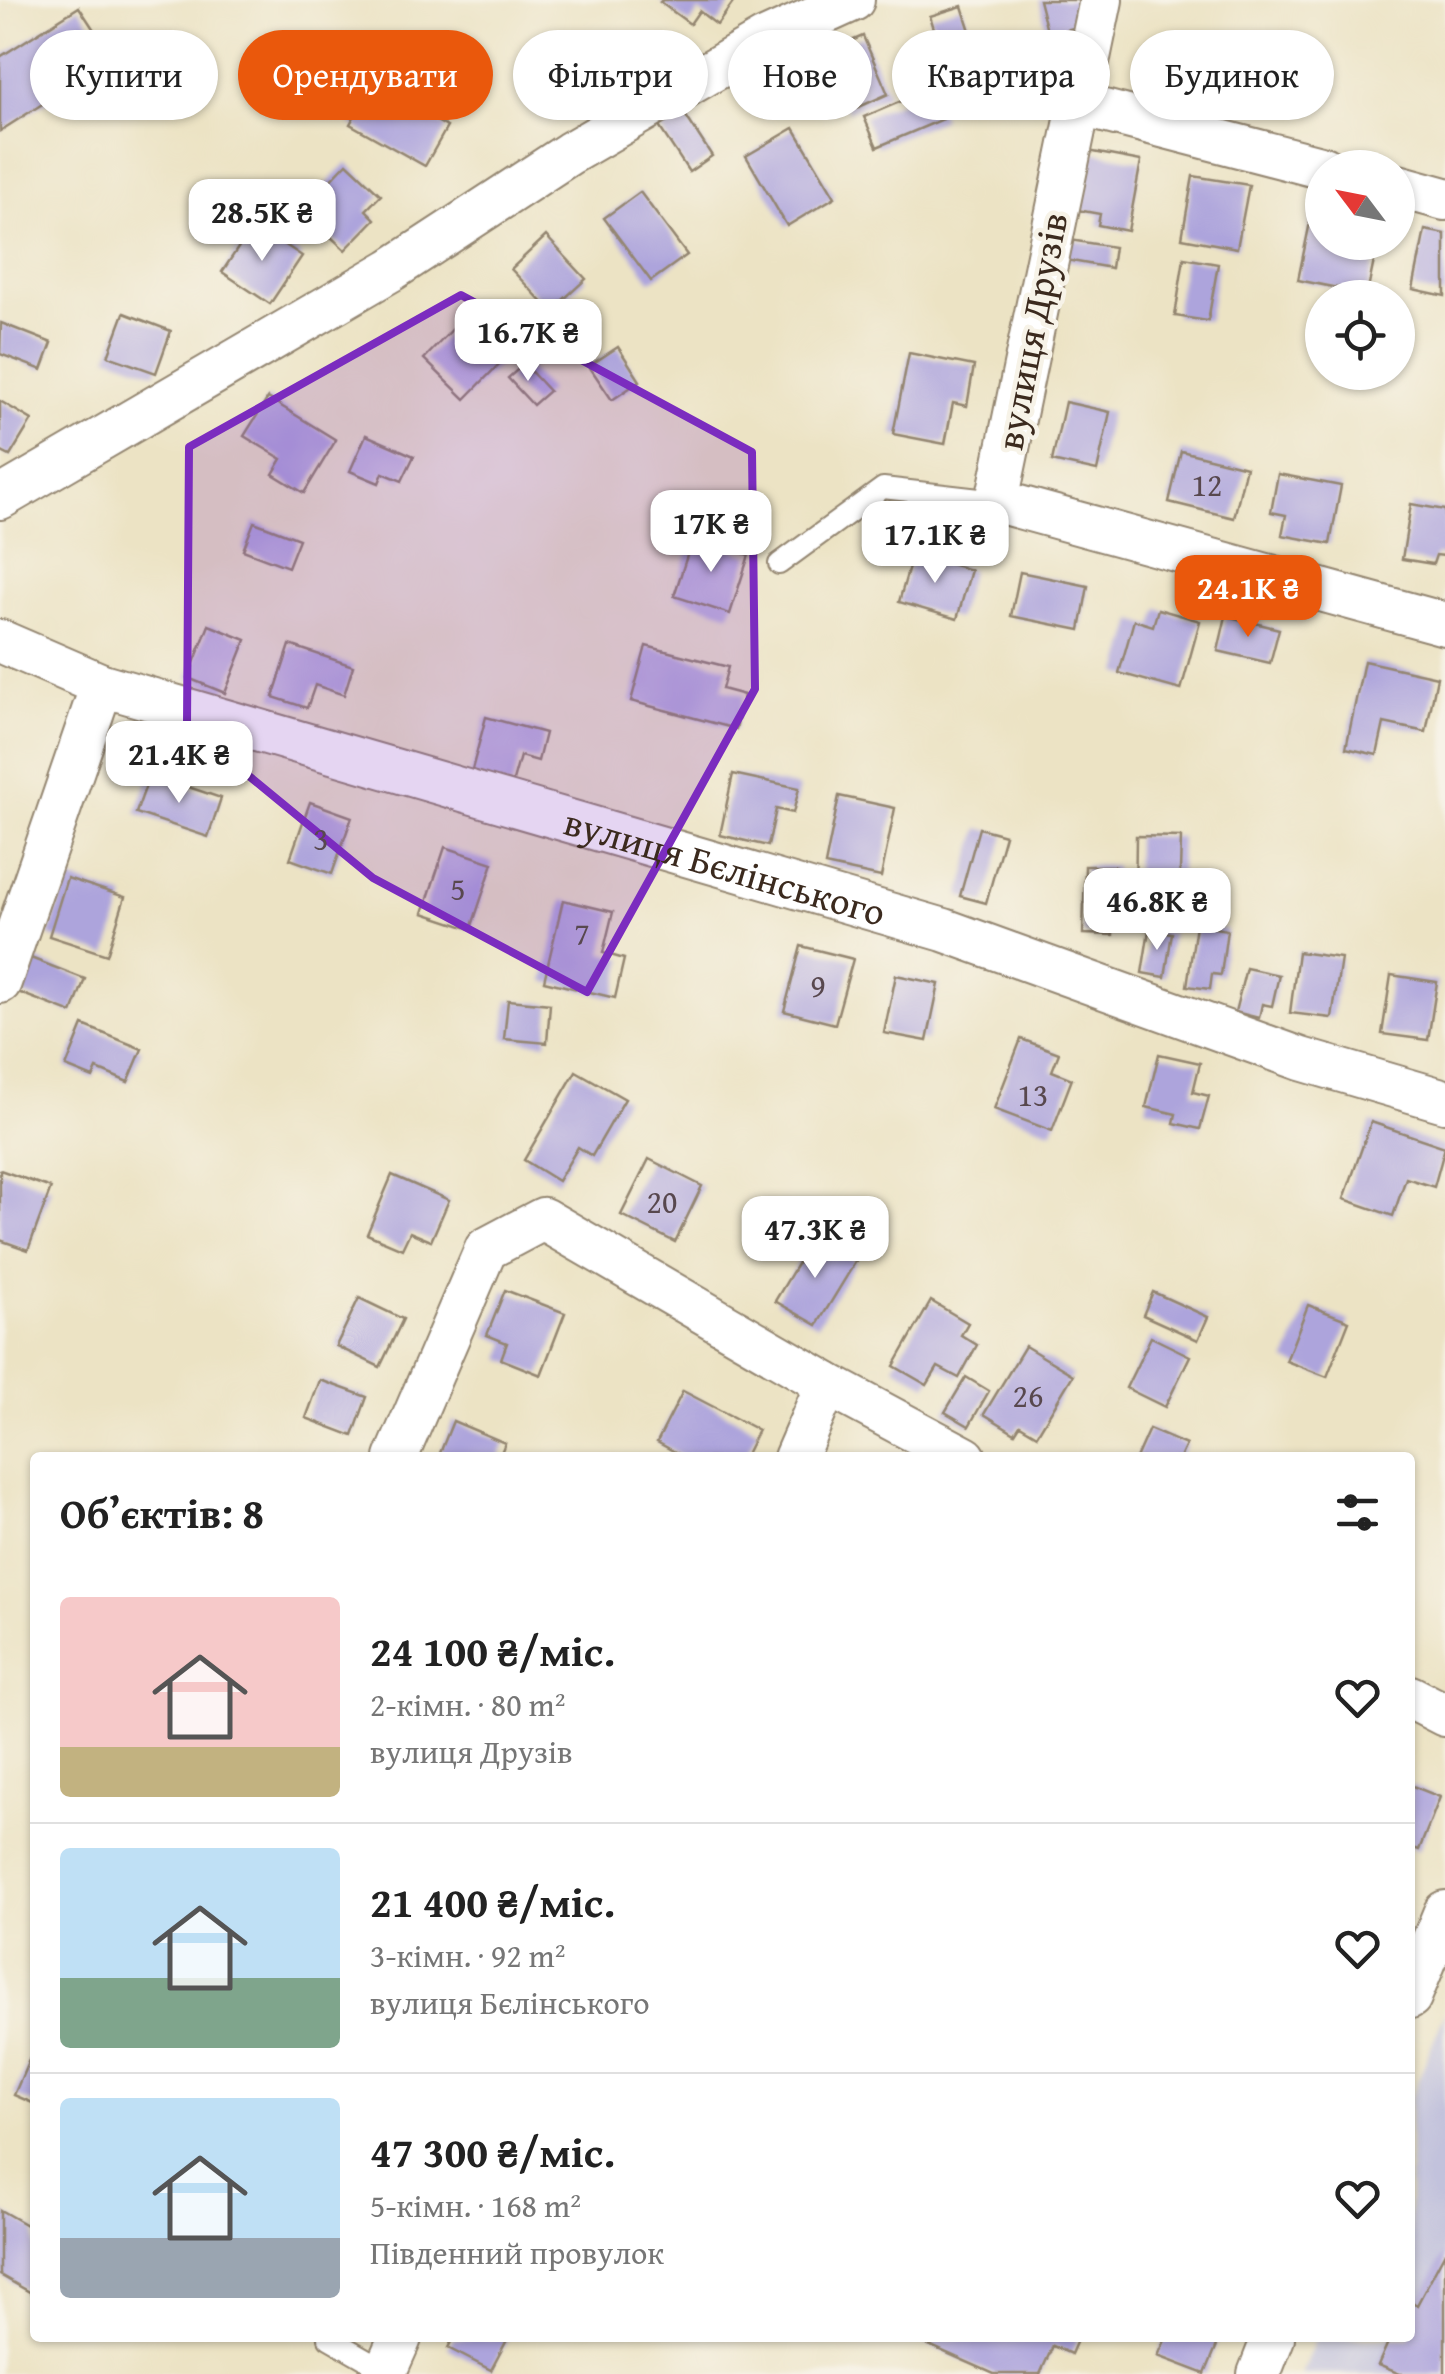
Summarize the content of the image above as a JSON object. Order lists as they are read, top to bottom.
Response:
{
  "streets": {
    "street": ["вулиця Друзів", "вулиця Бєлінського"]
  },
  "house_numbers": [
    "12",
    "3",
    "5",
    "7",
    "9",
    "13",
    "20",
    "26"
  ],
  "north": "top left",
  "page": {
    "chip": [
      "Купити",
      "Орендувати",
      "Фільтри",
      "Нове",
      "Квартира",
      "Будинок"
    ],
    "price": [
      "28.5K ₴",
      "16.7K ₴",
      "17K ₴",
      "17.1K ₴",
      "24.1K ₴",
      "21.4K ₴",
      "46.8K ₴",
      "47.3K ₴"
    ],
    "heading": "Об’єктів: 8",
    "list": [
      {
        "name": "24 100 ₴/міс.",
        "note": "2-кімн. · 80 m² · вулиця Друзів"
      },
      {
        "name": "21 400 ₴/міс.",
        "note": "3-кімн. · 92 m² · вулиця Бєлінського"
      },
      {
        "name": "47 300 ₴/міс.",
        "note": "5-кімн. · 168 m² · Південний провулок"
      }
    ]
  }
}
